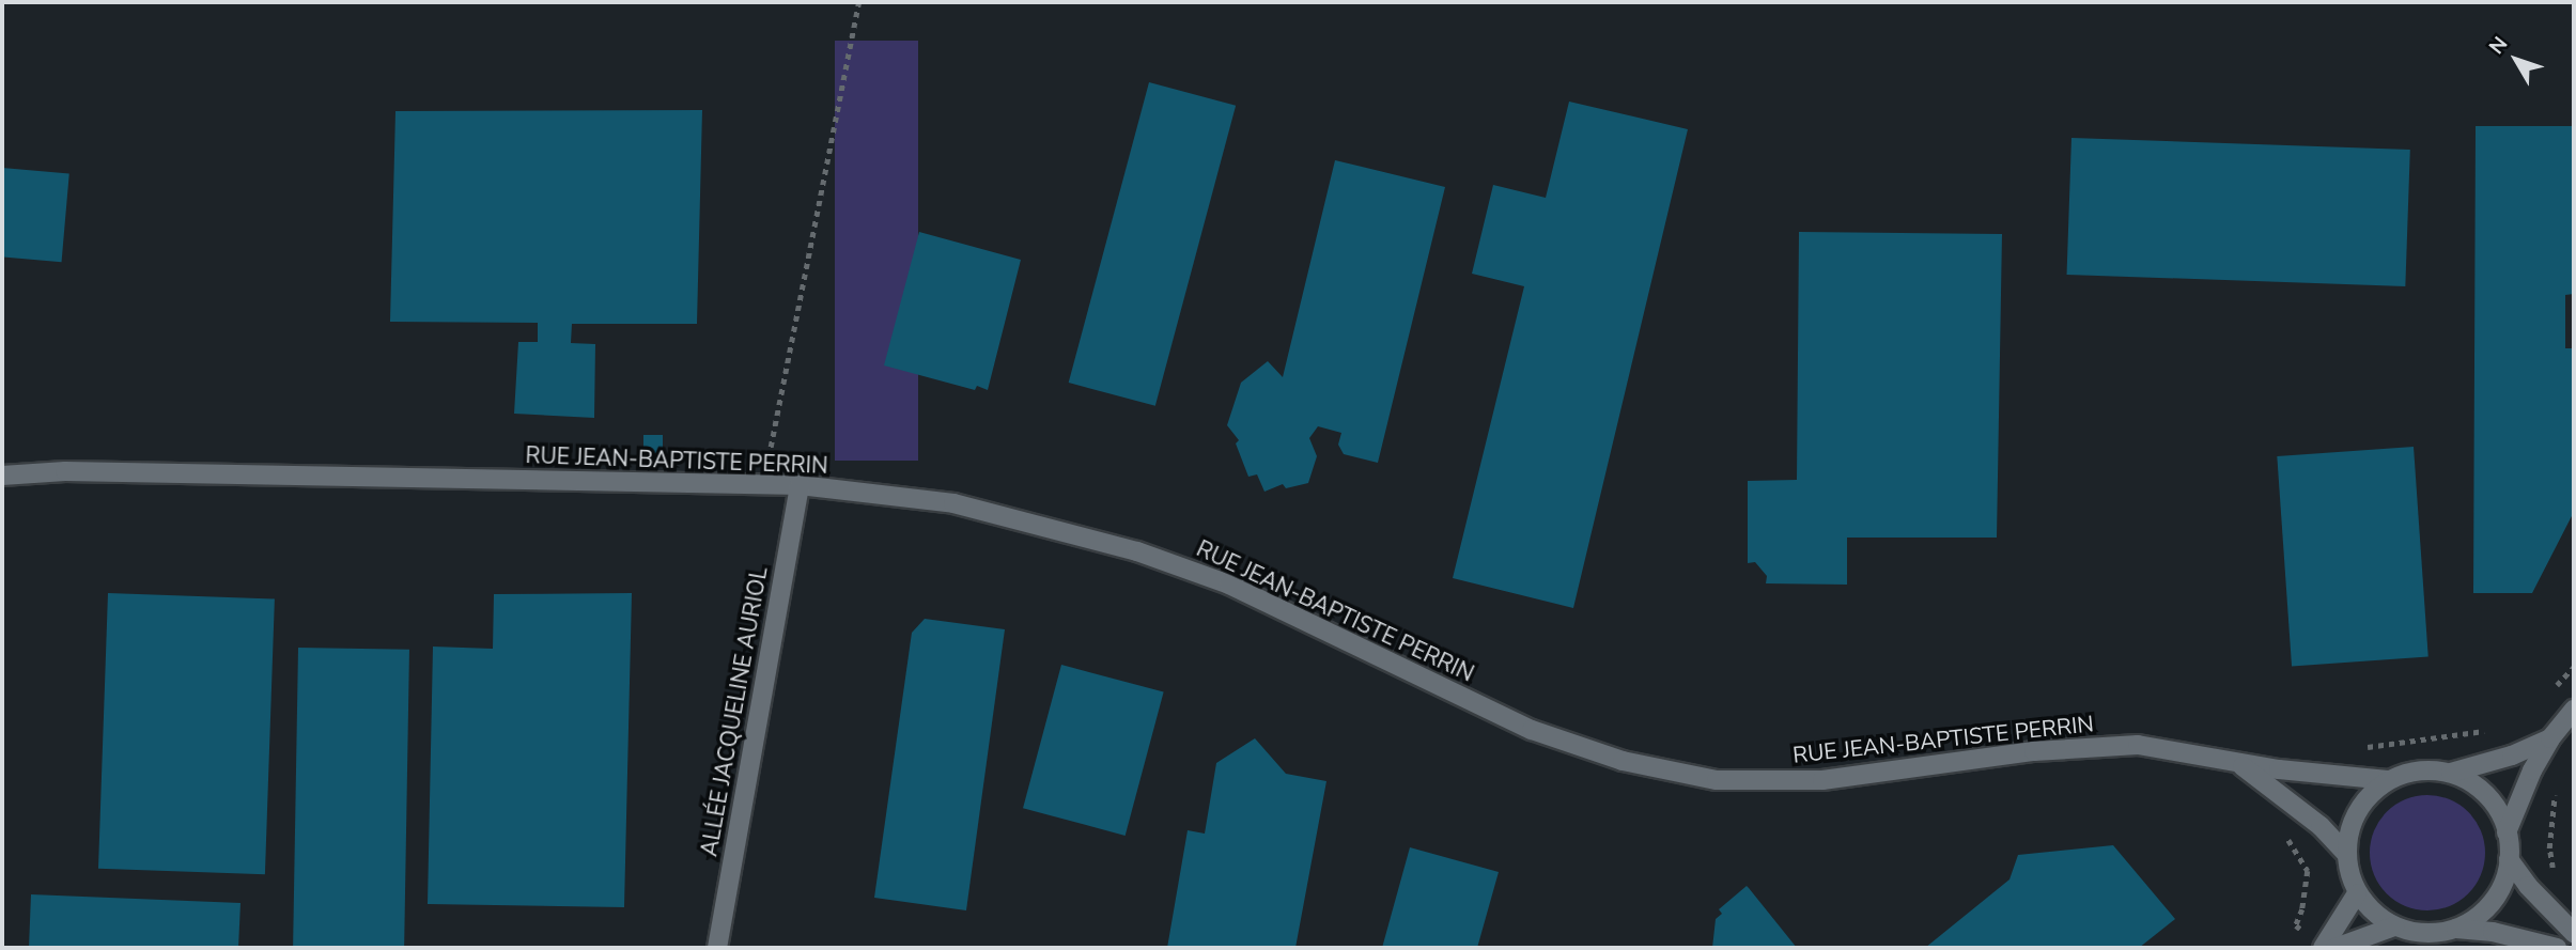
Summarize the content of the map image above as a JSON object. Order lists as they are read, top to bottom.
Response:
{
  "streets": {
    "street": ["RUE JEAN-BAPTISTE PERRIN", "ALLÉE JACQUELINE AURIOL"]
  },
  "crossings": [
    ["RUE JEAN-BAPTISTE PERRIN", "ALLÉE JACQUELINE AURIOL"]
  ],
  "north": "top left"
}
